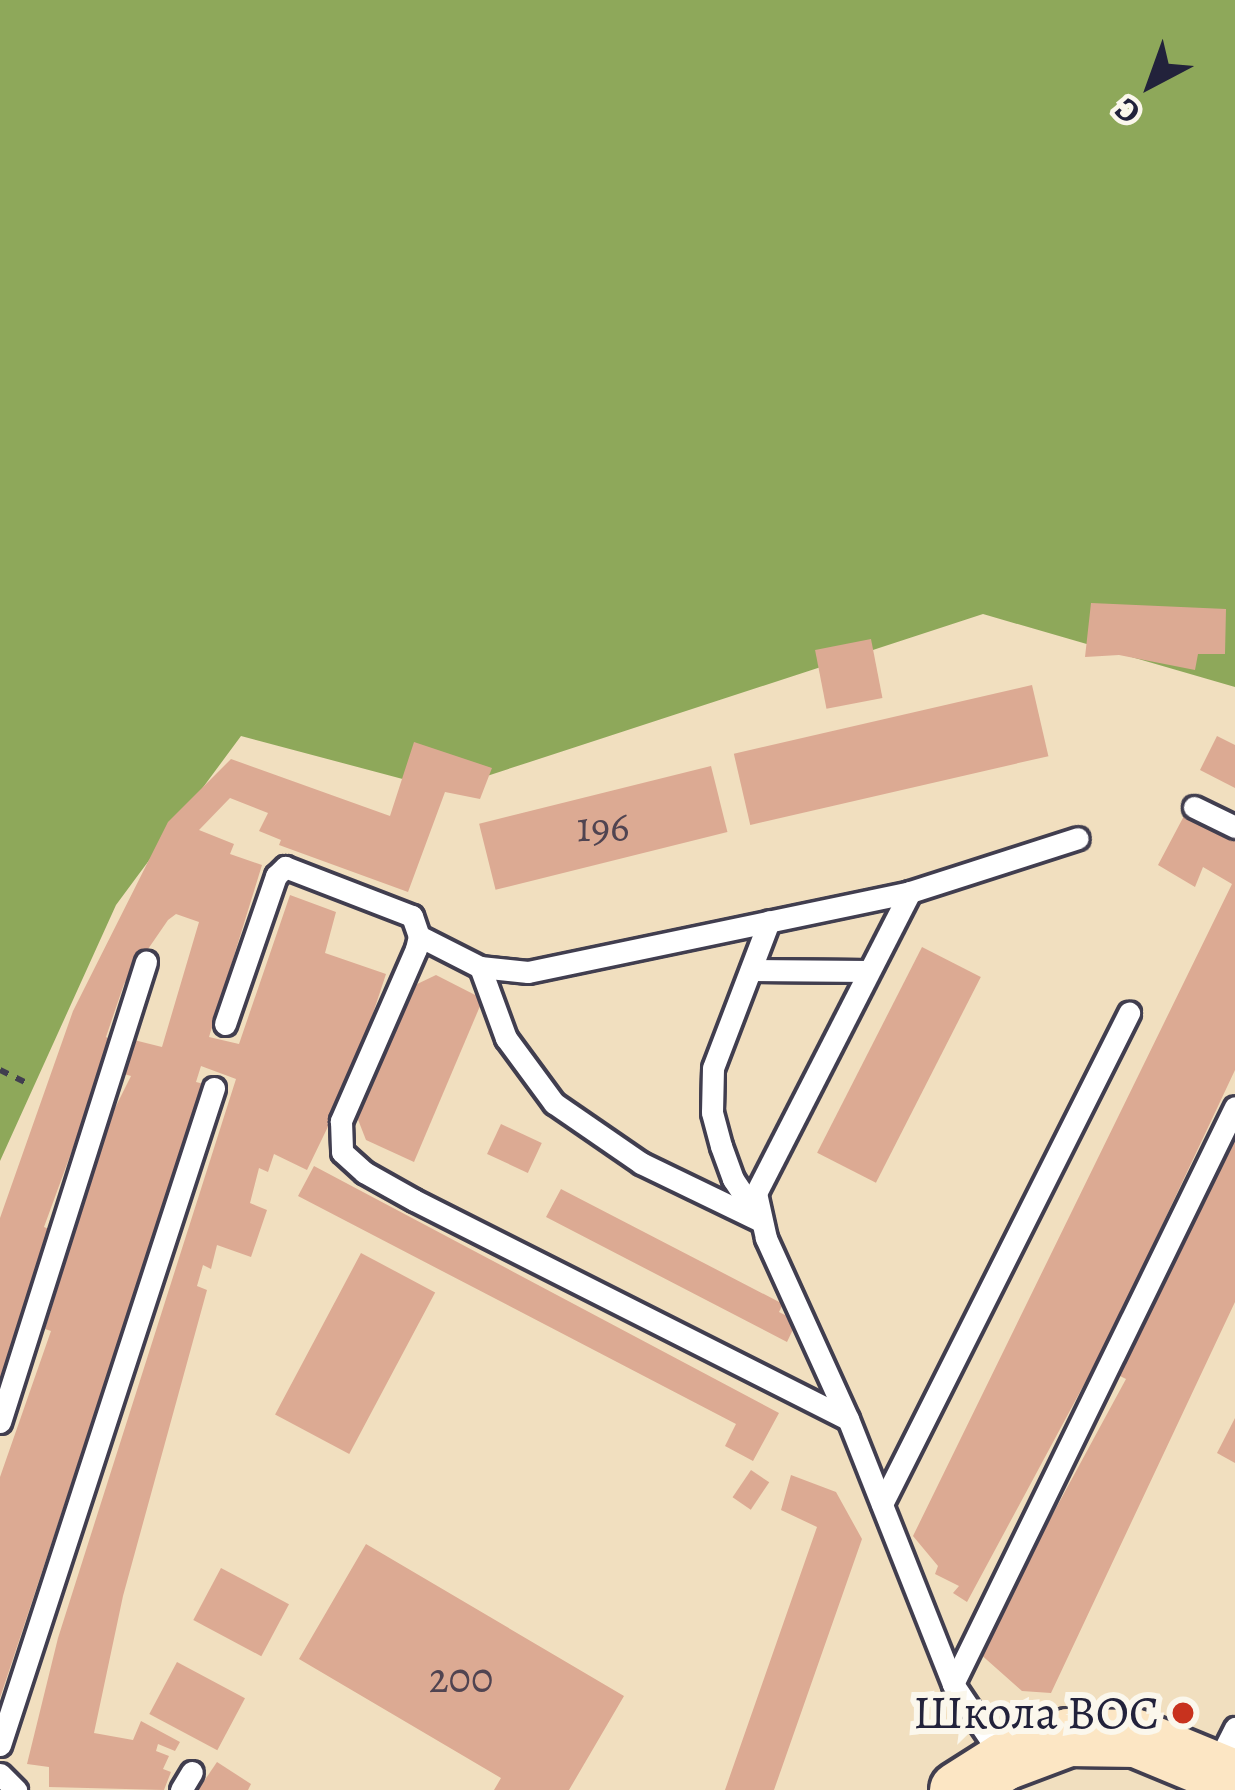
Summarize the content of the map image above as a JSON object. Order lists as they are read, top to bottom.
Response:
{
  "places": ["Школа ВОС"],
  "house_numbers": ["196", "200"],
  "north": "bottom left"
}
